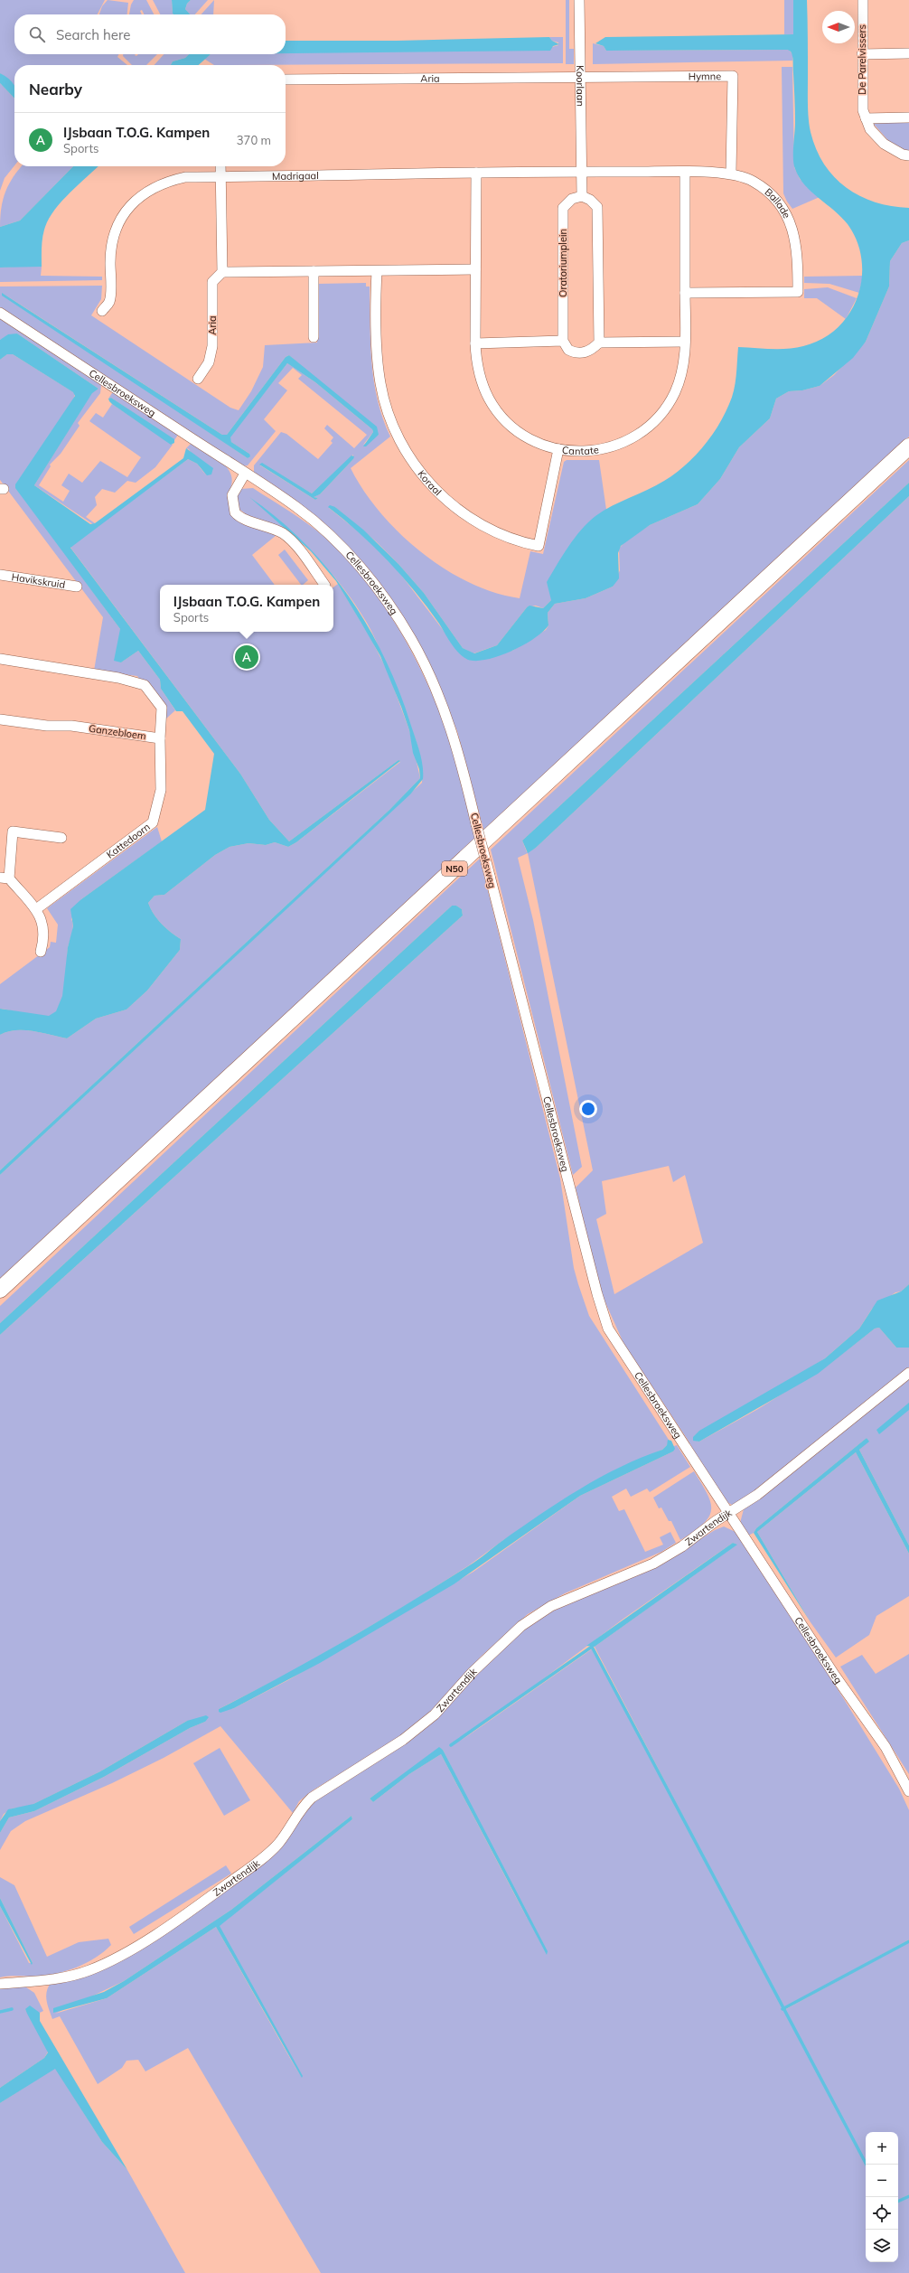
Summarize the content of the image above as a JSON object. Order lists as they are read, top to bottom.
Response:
{
  "streets": {
    "highway": ["N50"],
    "street": [
      "De Parelvissers",
      "Hymne",
      "Aria",
      "Koorlaan",
      "Madrigaal",
      "Ballade",
      "Oratoriumplein",
      "Cellesbroeksweg",
      "Cantate",
      "Koraal",
      "Havikskruid",
      "Ganzebloem",
      "Kattedoorn",
      "Zwartendijk"
    ]
  },
  "crossings": [
    ["Hymne", "Aria"],
    ["Hymne", "Koorlaan"],
    ["Hymne", "Ballade"],
    ["Aria", "Koorlaan"],
    ["Koorlaan", "Madrigaal"],
    ["Koorlaan", "Ballade"],
    ["Madrigaal", "Ballade"],
    ["Madrigaal", "Cantate"],
    ["Ballade", "Cantate"],
    ["Cellesbroeksweg", "Zwartendijk"],
    ["Cantate", "Koraal"],
    ["Ganzebloem", "Kattedoorn"]
  ],
  "north": "left",
  "page": {
    "search": "Search here",
    "heading": "Nearby",
    "list": [
      {
        "mark": "A",
        "name": "IJsbaan T.O.G. Kampen",
        "note": "Sports",
        "value": "370 m"
      }
    ],
    "popup": ["IJsbaan T.O.G. Kampen", "Sports"],
    "pins": "A",
    "map_buttons": ["+", "−"]
  }
}
